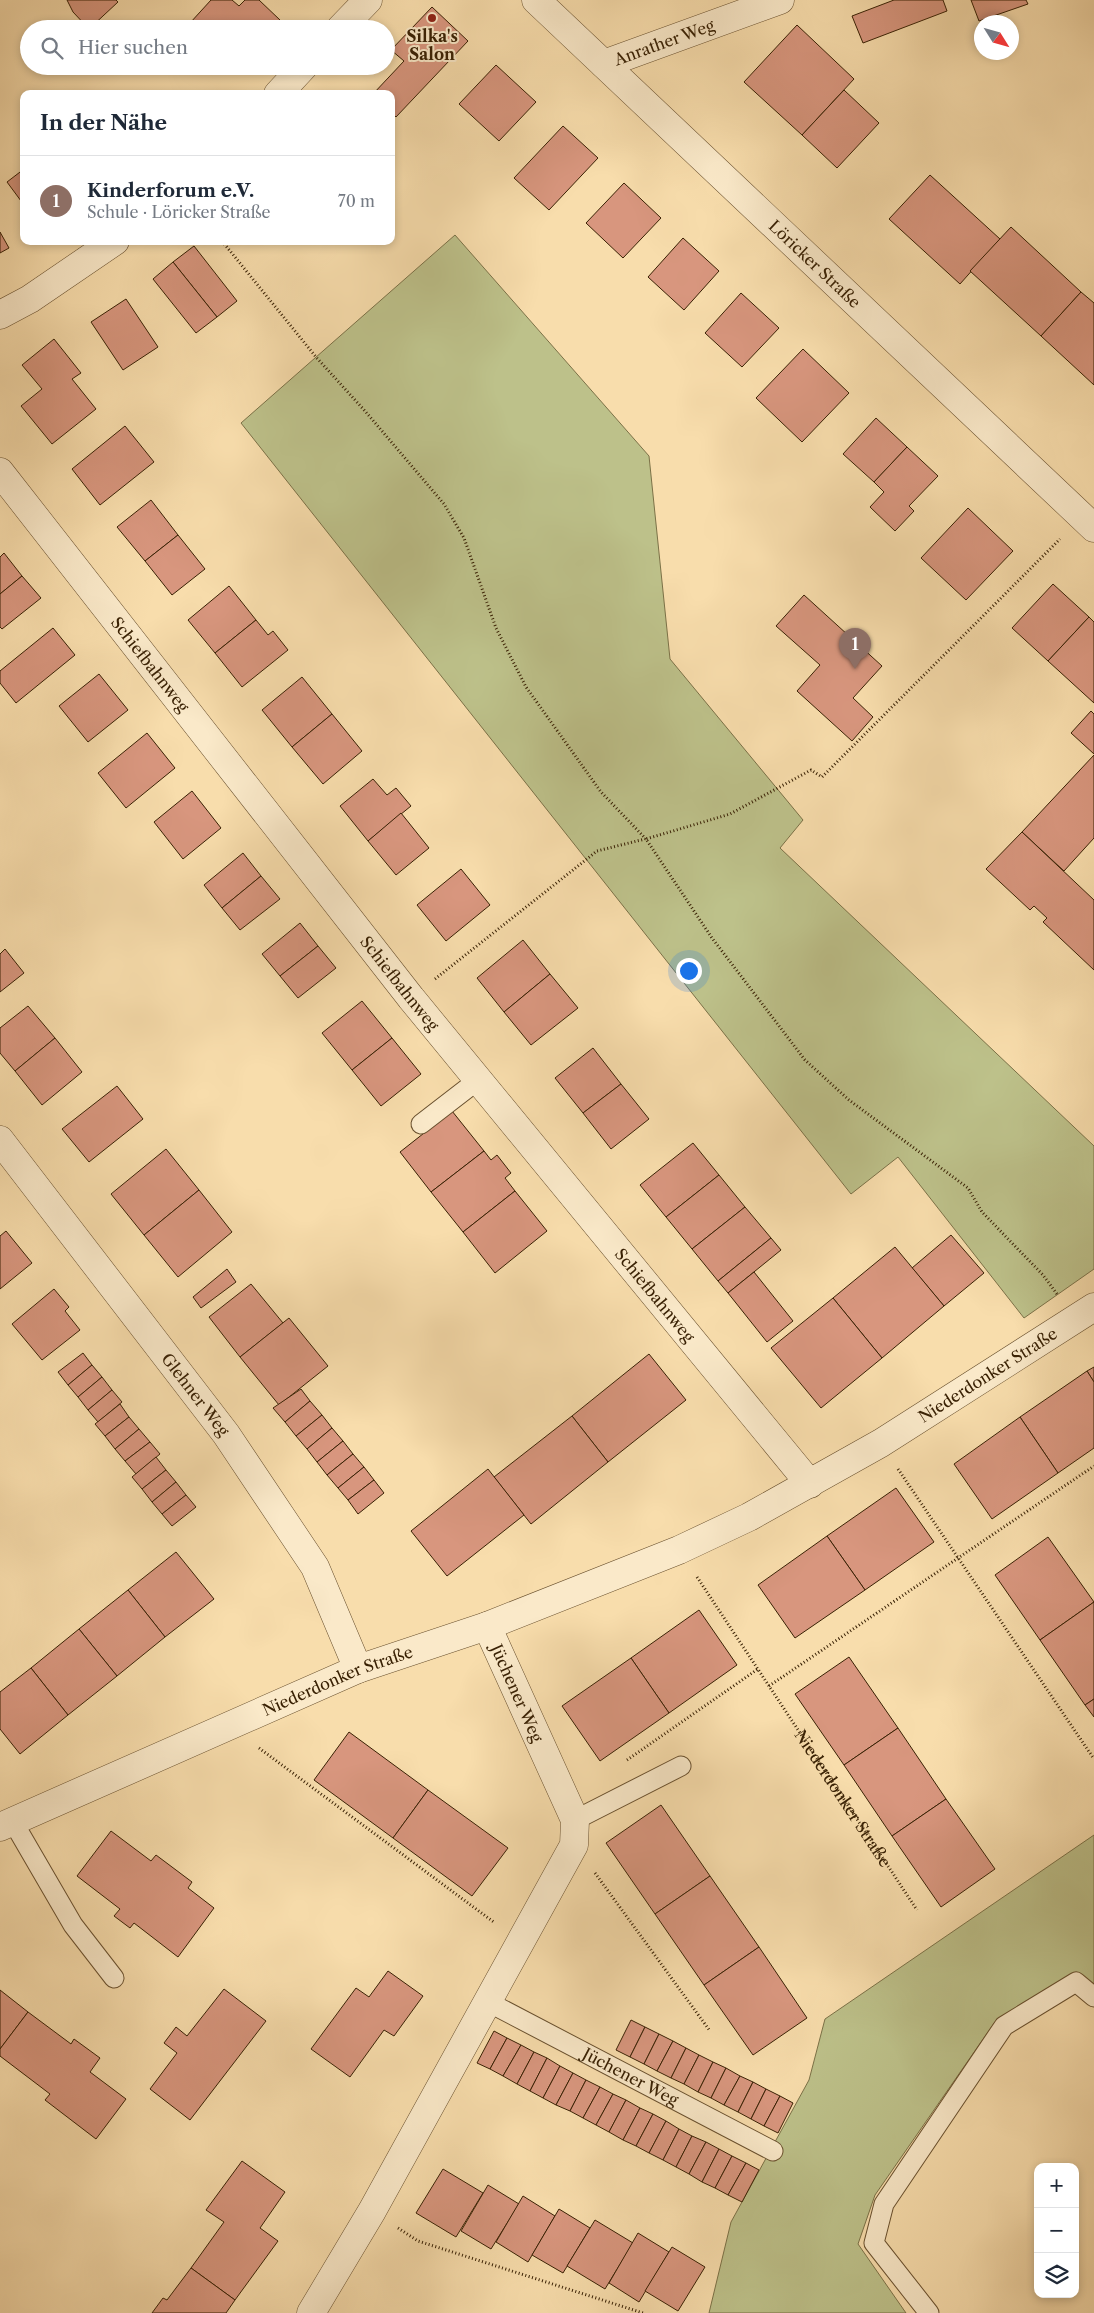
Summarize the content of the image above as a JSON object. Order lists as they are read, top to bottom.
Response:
{
  "streets": {
    "street": [
      "Anrather Weg",
      "Löricker Straße",
      "Schiefbahnweg",
      "Niederdonker Straße",
      "Glehner Weg",
      "Jüchener Weg"
    ]
  },
  "crossings": [
    ["Anrather Weg", "Löricker Straße"],
    ["Schiefbahnweg", "Niederdonker Straße"],
    ["Niederdonker Straße", "Glehner Weg"],
    ["Niederdonker Straße", "Jüchener Weg"]
  ],
  "places": ["Silka's Salon"],
  "north": "bottom right",
  "page": {
    "search": "Hier suchen",
    "heading": "In der Nähe",
    "list": [
      {
        "mark": "1",
        "name": "Kinderforum e.V.",
        "note": "Schule · Löricker Straße",
        "value": "70 m"
      }
    ],
    "pins": "1",
    "map_buttons": ["+", "−"]
  }
}
